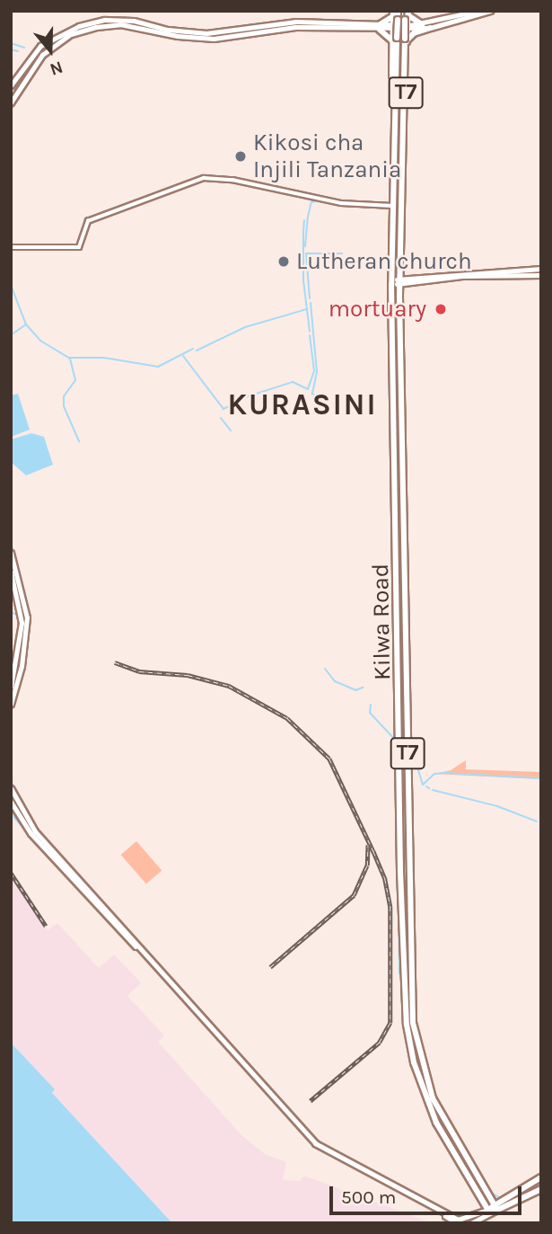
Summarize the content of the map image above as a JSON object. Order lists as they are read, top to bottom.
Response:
{
  "streets": {
    "highway": ["T7", "Kilwa Road"]
  },
  "crossings": [
    ["T7", "Kilwa Road"]
  ],
  "districts": ["KURASINI"],
  "places": ["Kikosi cha Injili Tanzania", "Lutheran church", "mortuary"],
  "scale_bar": "500 m",
  "north": "bottom"
}
